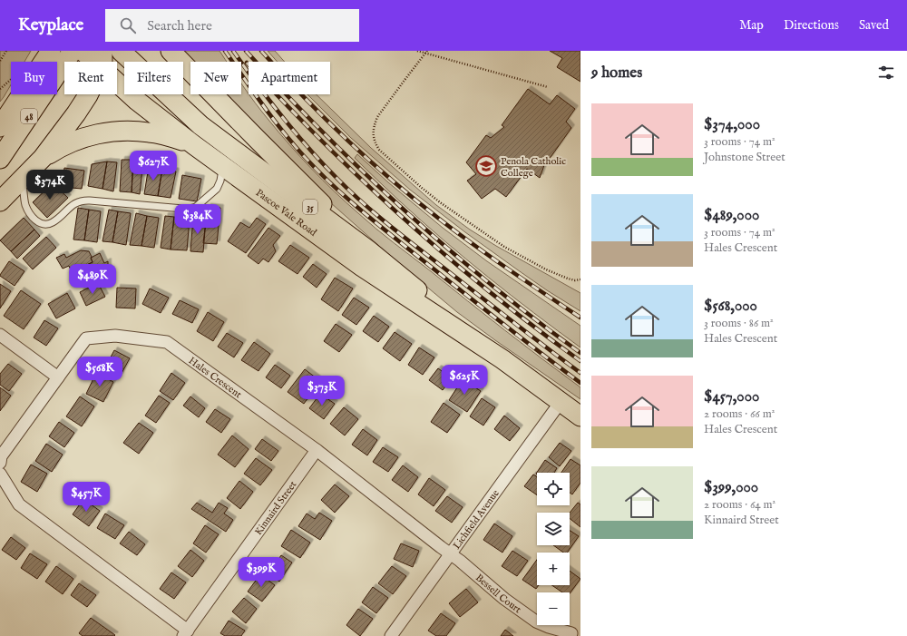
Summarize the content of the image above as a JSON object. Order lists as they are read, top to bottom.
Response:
{
  "streets": {
    "main road": ["48", "35", "Pascoe Vale Road"],
    "street": [
      "Hales Crescent",
      "Kinnaird Street",
      "Lichfield Avenue",
      "Bessell Court"
    ]
  },
  "crossings": [
    ["Pascoe Vale Road", "Lichfield Avenue"],
    ["Hales Crescent", "Kinnaird Street"],
    ["Hales Crescent", "Lichfield Avenue"],
    ["Hales Crescent", "Bessell Court"],
    ["Lichfield Avenue", "Bessell Court"]
  ],
  "places": {
    "school or university": ["Penola Catholic College"]
  },
  "page": {
    "header": "Keyplace",
    "search": "Search here",
    "nav": ["Map", "Directions", "Saved"],
    "heading": "9 homes",
    "chip": [
      "Buy",
      "Rent",
      "Filters",
      "New",
      "Apartment"
    ],
    "list": [
      {
        "name": "$374,000",
        "note": "3 rooms · 74 m² · Johnstone Street"
      },
      {
        "name": "$489,000",
        "note": "3 rooms · 74 m² · Hales Crescent"
      },
      {
        "name": "$568,000",
        "note": "3 rooms · 86 m² · Hales Crescent"
      },
      {
        "name": "$457,000",
        "note": "2 rooms · 66 m² · Hales Crescent"
      },
      {
        "name": "$399,000",
        "note": "2 rooms · 64 m² · Kinnaird Street"
      }
    ],
    "price": [
      "$627K",
      "$374K",
      "$384K",
      "$489K",
      "$568K",
      "$625K",
      "$373K",
      "$457K",
      "$399K"
    ],
    "map_buttons": ["+", "−"]
  }
}
